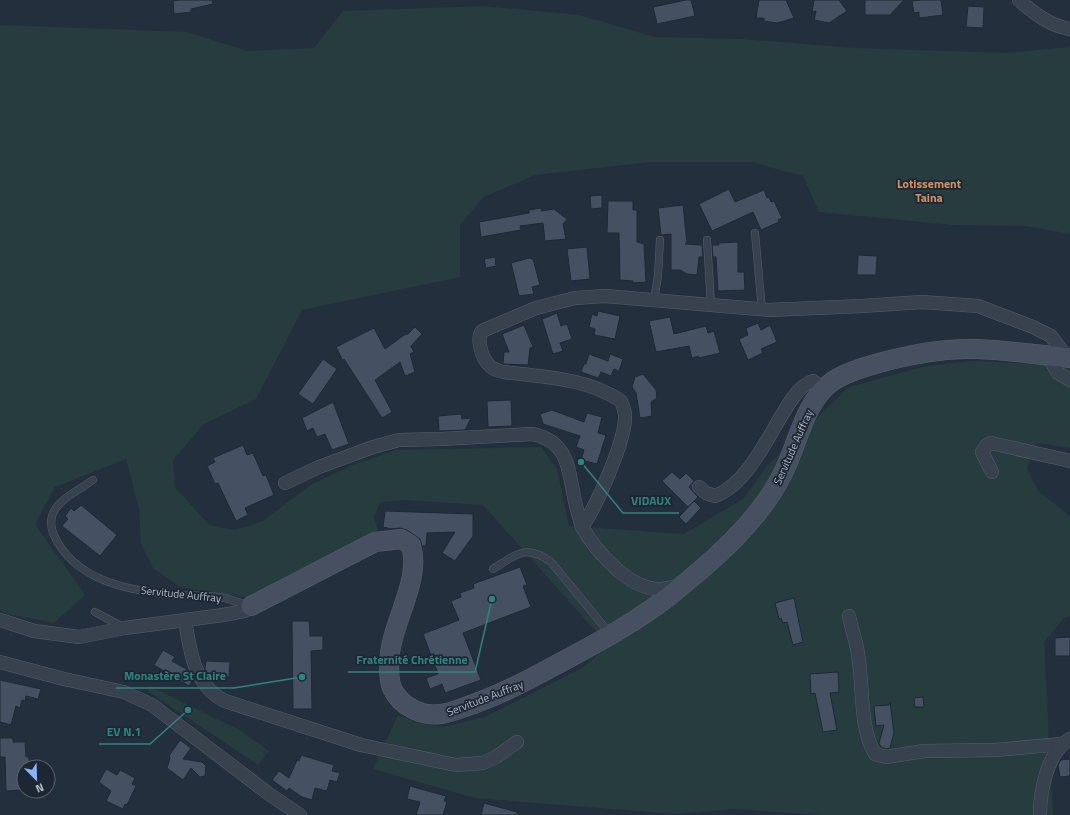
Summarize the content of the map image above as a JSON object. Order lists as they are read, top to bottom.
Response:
{
  "streets": {
    "street": ["Servitude Auffray"]
  },
  "districts": ["Lotissement Taina"],
  "places": [
    "VIDAUX",
    "Fraternité Chrétienne",
    "Monastère St Claire",
    "EV N.1"
  ],
  "north": "bottom right"
}
